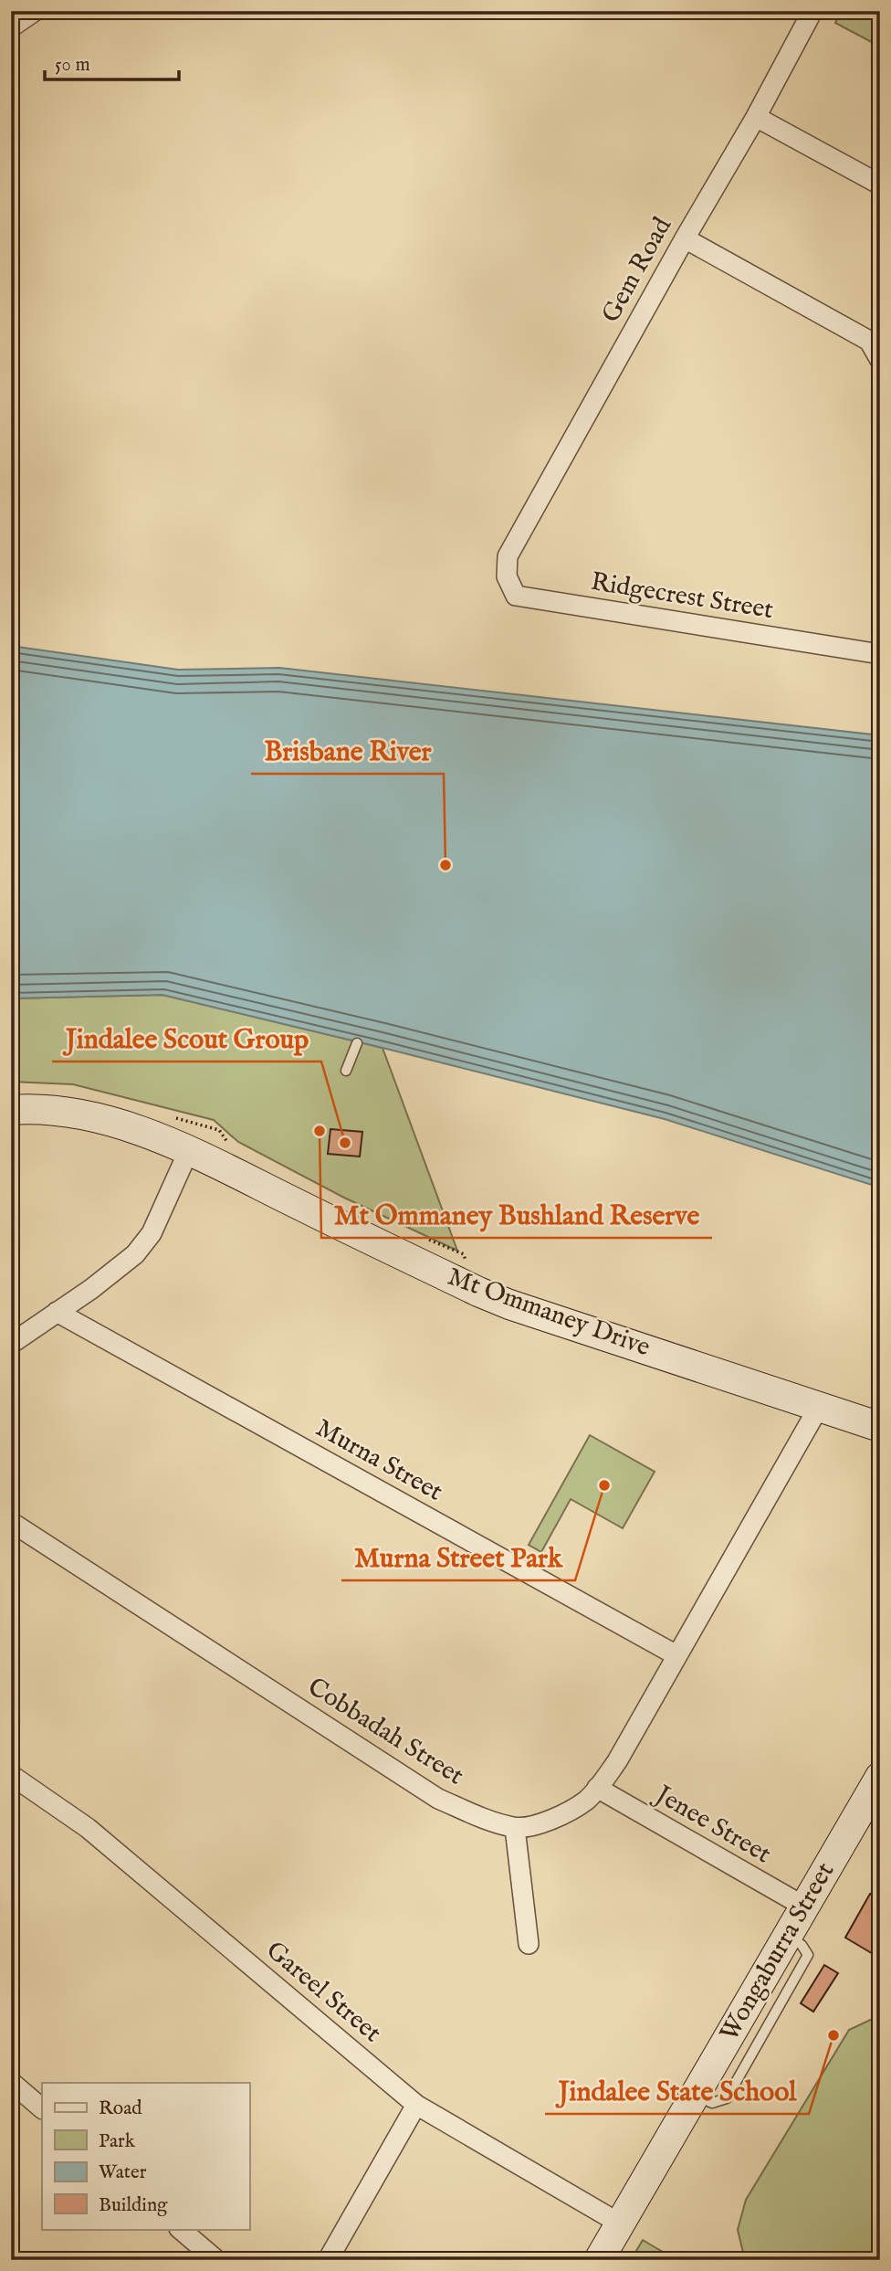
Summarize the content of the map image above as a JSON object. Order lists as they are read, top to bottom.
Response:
{
  "streets": {
    "street": [
      "Gem Road",
      "Ridgecrest Street",
      "Mt Ommaney Drive",
      "Murna Street",
      "Cobbadah Street",
      "Jenee Street",
      "Wongaburra Street",
      "Gareel Street"
    ]
  },
  "crossings": [
    ["Gem Road", "Ridgecrest Street"],
    ["Mt Ommaney Drive", "Cobbadah Street"],
    ["Murna Street", "Cobbadah Street"],
    ["Cobbadah Street", "Jenee Street"],
    ["Jenee Street", "Wongaburra Street"],
    ["Wongaburra Street", "Gareel Street"]
  ],
  "places": [
    "Brisbane River",
    "Mt Ommaney Bushland Reserve",
    "Jindalee Scout Group",
    "Murna Street Park",
    "Jindalee State School"
  ],
  "legend": [
    "Road",
    "Park",
    "Water",
    "Building"
  ],
  "scale_bar": "50 m"
}
